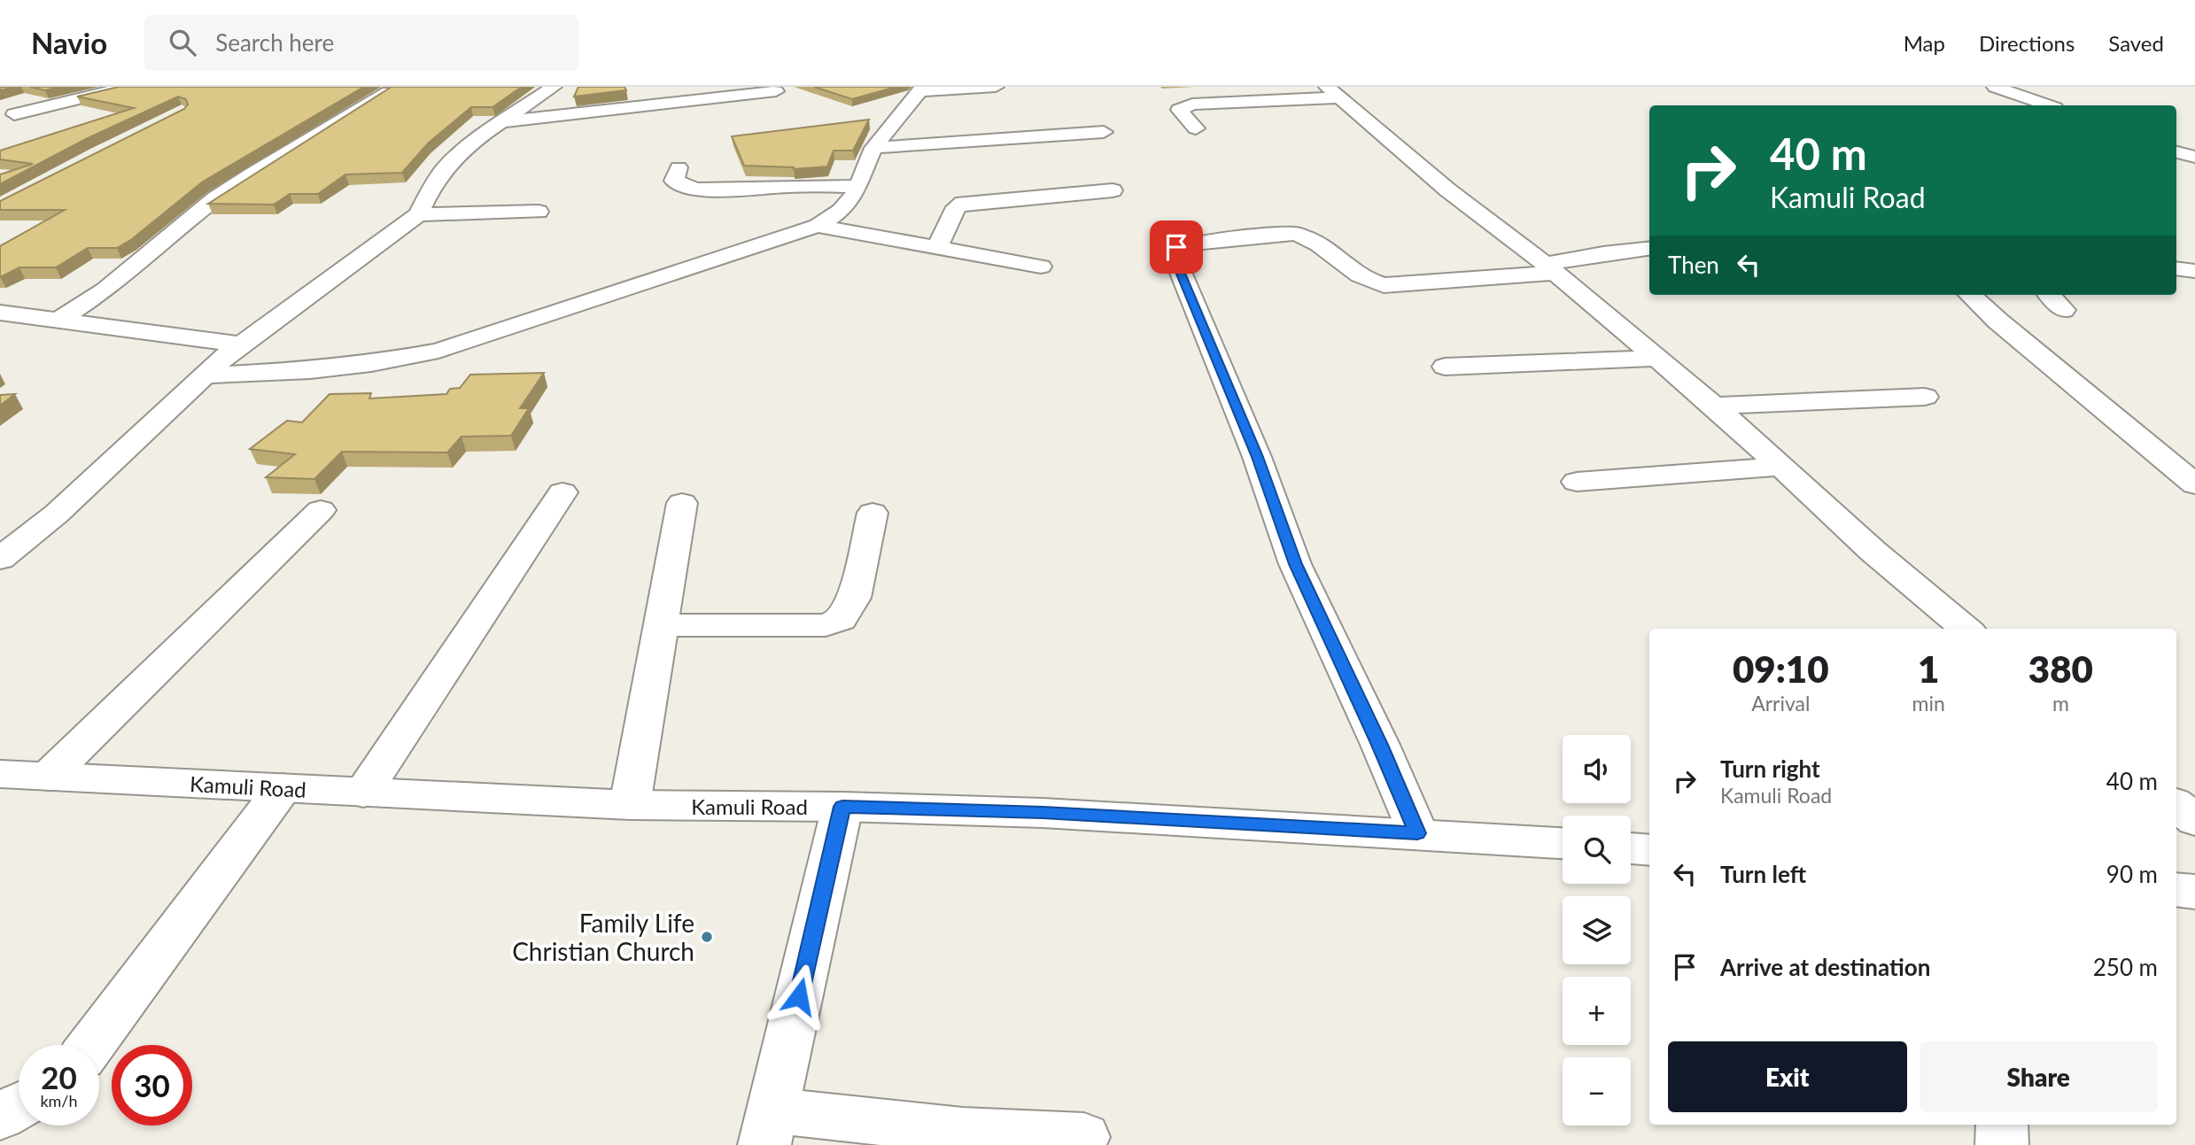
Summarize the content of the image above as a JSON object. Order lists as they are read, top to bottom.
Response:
{
  "streets": {
    "street": ["Kamuli Road"]
  },
  "places": ["Family Life Christian Church"],
  "page": {
    "header": "Navio",
    "search": "Search here",
    "nav": ["Map", "Directions", "Saved"],
    "turn": ["40 m", "Kamuli Road"],
    "then": "Then",
    "eta": [
      "09:10",
      "Arrival",
      "1",
      "min",
      "380",
      "m"
    ],
    "list": [
      {
        "name": "Turn right",
        "note": "Kamuli Road",
        "value": "40 m"
      },
      {
        "name": "Turn left",
        "value": "90 m"
      },
      {
        "name": "Arrive at destination",
        "value": "250 m"
      }
    ],
    "map_buttons": ["+", "−"],
    "buttons": ["Exit", "Share"],
    "speed": "20 km/h",
    "limit": "30"
  }
}
